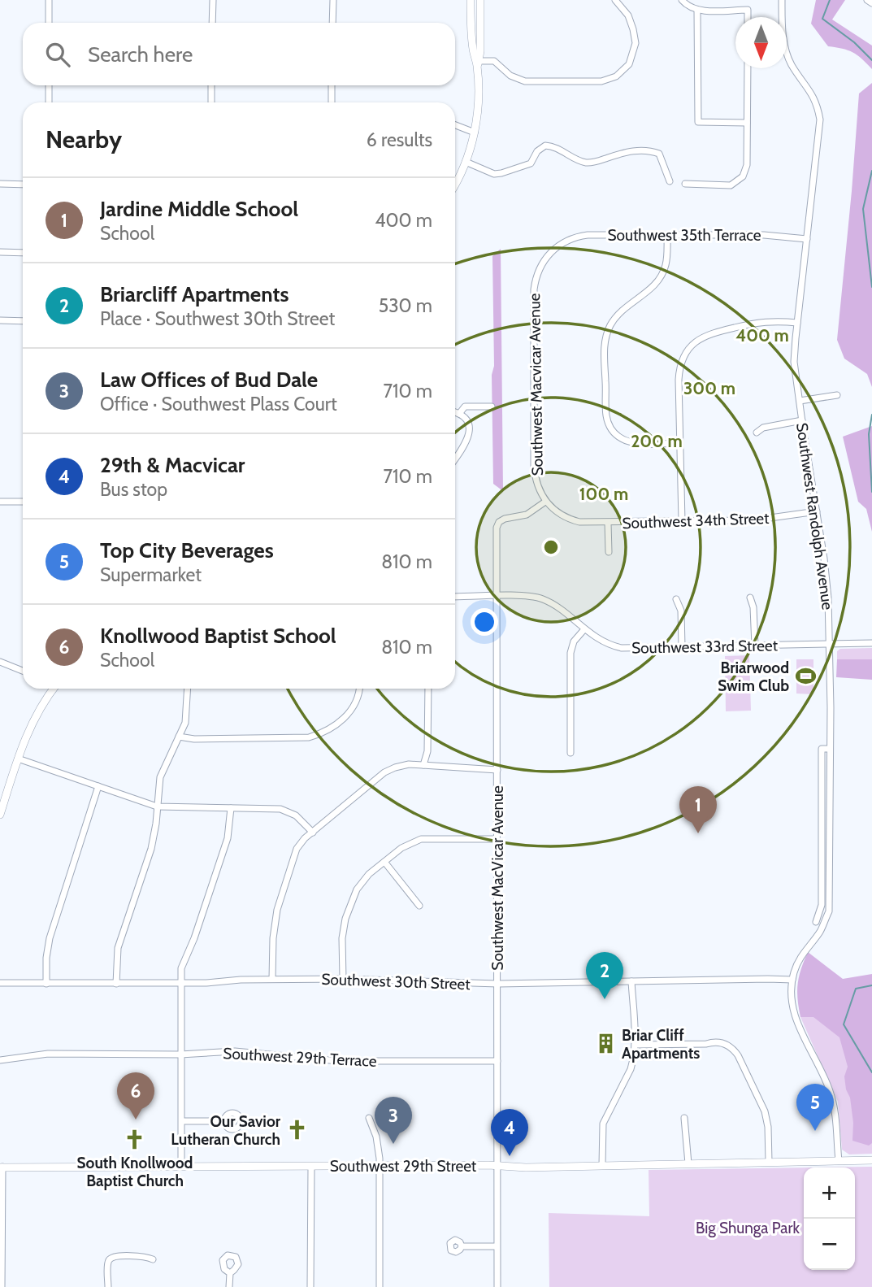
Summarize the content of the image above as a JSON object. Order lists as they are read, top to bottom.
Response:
{
  "streets": {
    "main road": ["Southwest 29th Street"],
    "street": [
      "Southwest 35th Terrace",
      "Southwest Macvicar Avenue",
      "Southwest Randolph Avenue",
      "Southwest 34th Street",
      "Southwest 33rd Street",
      "Southwest MacVicar Avenue",
      "Southwest 30th Street",
      "Southwest 29th Terrace"
    ]
  },
  "crossings": [
    ["Southwest 35th Terrace", "Southwest Macvicar Avenue"],
    ["Southwest 35th Terrace", "Southwest Randolph Avenue"],
    ["Southwest Macvicar Avenue", "Southwest 34th Street"],
    ["Southwest Macvicar Avenue", "Southwest MacVicar Avenue"],
    ["Southwest Randolph Avenue", "Southwest 34th Street"],
    ["Southwest Randolph Avenue", "Southwest 33rd Street"],
    ["Southwest Randolph Avenue", "Southwest 30th Street"],
    ["Southwest Randolph Avenue", "Southwest 29th Street"],
    ["Southwest 34th Street", "Southwest MacVicar Avenue"],
    ["Southwest 33rd Street", "Southwest MacVicar Avenue"],
    ["Southwest MacVicar Avenue", "Southwest 30th Street"],
    ["Southwest MacVicar Avenue", "Southwest 29th Terrace"],
    ["Southwest MacVicar Avenue", "Southwest 29th Street"]
  ],
  "parks": ["Big Shunga Park"],
  "places": {
    "sports": ["Briarwood Swim Club"],
    "building": ["Briar Cliff Apartments"],
    "church": ["Our Savior Lutheran Church", "South Knollwood Baptist Church"]
  },
  "north": "bottom",
  "page": {
    "search": "Search here",
    "heading": ["Nearby", "6 results"],
    "list": [
      {
        "mark": "1",
        "name": "Jardine Middle School",
        "note": "School",
        "value": "400 m"
      },
      {
        "mark": "2",
        "name": "Briarcliff Apartments",
        "note": "Place · Southwest 30th Street",
        "value": "530 m"
      },
      {
        "mark": "3",
        "name": "Law Offices of Bud Dale",
        "note": "Office · Southwest Plass Court",
        "value": "710 m"
      },
      {
        "mark": "4",
        "name": "29th & Macvicar",
        "note": "Bus stop",
        "value": "710 m"
      },
      {
        "mark": "5",
        "name": "Top City Beverages",
        "note": "Supermarket",
        "value": "810 m"
      },
      {
        "mark": "6",
        "name": "Knollwood Baptist School",
        "note": "School",
        "value": "810 m"
      }
    ],
    "pins": [
      "1",
      "2",
      "6",
      "5",
      "3",
      "4"
    ],
    "map_buttons": ["+", "−"]
  },
  "rings": [
    "400 m",
    "300 m",
    "200 m",
    "100 m"
  ]
}
